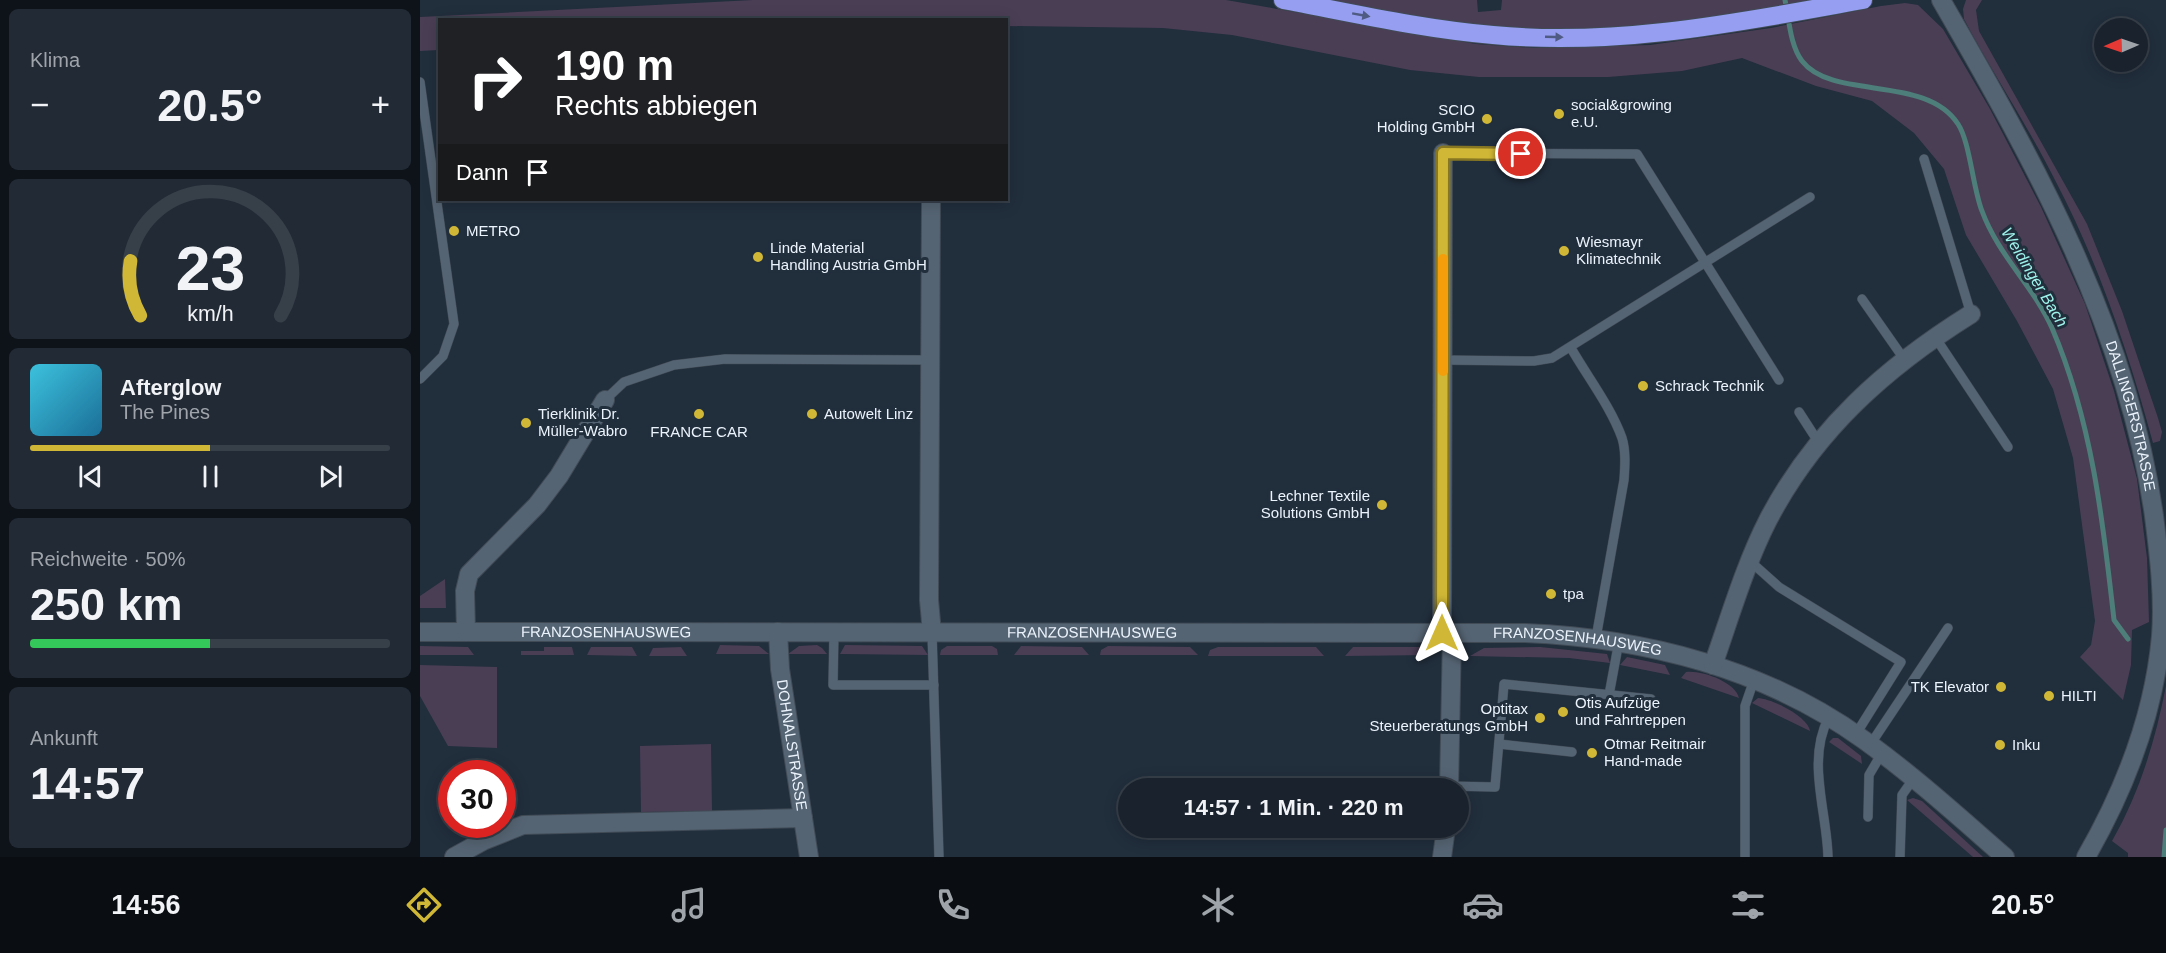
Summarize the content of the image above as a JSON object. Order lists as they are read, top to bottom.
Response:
{
  "streets": {
    "street": ["DALLINGERSTRASSE", "FRANZOSENHAUSWEG", "DOHNALSTRASSE"]
  },
  "crossings": [
    ["FRANZOSENHAUSWEG", "DOHNALSTRASSE"]
  ],
  "water": ["Weidinger Bach"],
  "places": [
    "social&growing e.U.",
    "SCIO Holding GmbH",
    "METRO",
    "Wiesmayr Klimatechnik",
    "Linde Material Handling Austria GmbH",
    "Schrack Technik",
    "FRANCE CAR",
    "Autowelt Linz",
    "Tierklinik Dr. Müller-Wabro",
    "Lechner Textile Solutions GmbH",
    "tpa",
    "TK Elevator",
    "HILTI",
    "Otis Aufzüge und Fahrtreppen",
    "Optitax Steuerberatungs GmbH",
    "Inku",
    "Otmar Reitmair Hand-made"
  ],
  "north": "left",
  "page": {
    "tile": [
      "Klima",
      ["Reichweite · 50%", "250 km"],
      ["Ankunft", "14:57"]
    ],
    "turn": ["190 m", "Rechts abbiegen"],
    "heat": ["−", "20.5°", "+"],
    "then": "Dann",
    "song": ["Afterglow", "The Pines"],
    "limit": "30",
    "trip": "14:57 · 1 Min. · 220 m",
    "tabs": ["14:56", "20.5°"],
    "gauge": ["23", "km/h"]
  }
}
